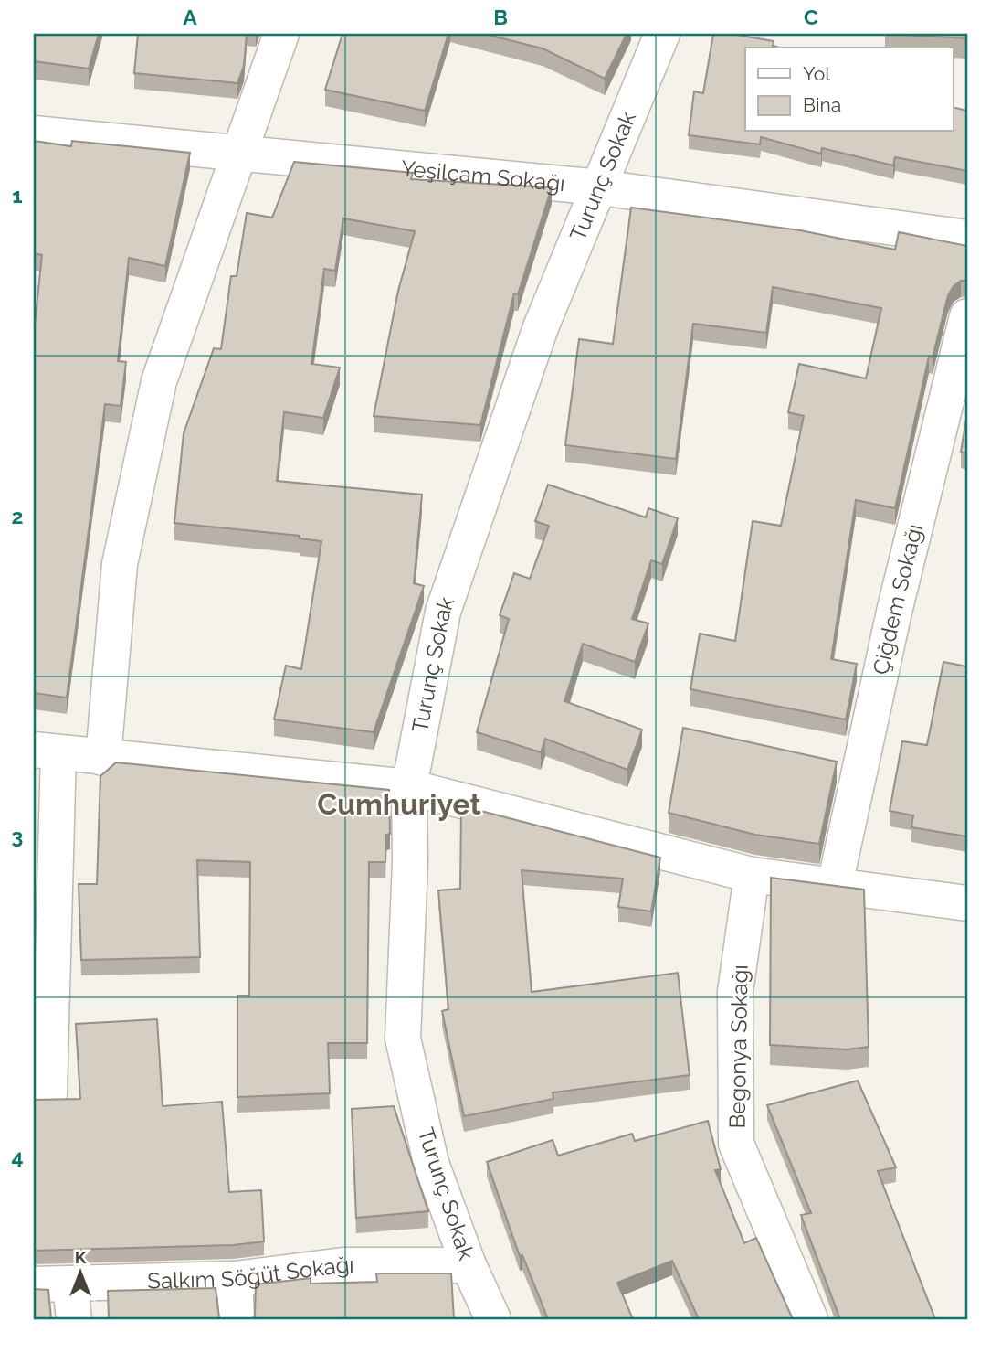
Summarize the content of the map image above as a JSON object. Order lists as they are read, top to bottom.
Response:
{
  "streets": {
    "street": [
      "Yeşilçam Sokağı",
      "Turunç Sokak",
      "Çiğdem Sokağı",
      "Begonya Sokağı",
      "Salkım Söğüt Sokağı"
    ]
  },
  "crossings": [
    ["Yeşilçam Sokağı", "Turunç Sokak"],
    ["Turunç Sokak", "Salkım Söğüt Sokağı"]
  ],
  "districts": ["Cumhuriyet"],
  "legend": ["Yol", "Bina"],
  "north": "top",
  "grid": {
    "columns": ["A", "B", "C"],
    "rows": [
      "1",
      "2",
      "3",
      "4"
    ]
  }
}
